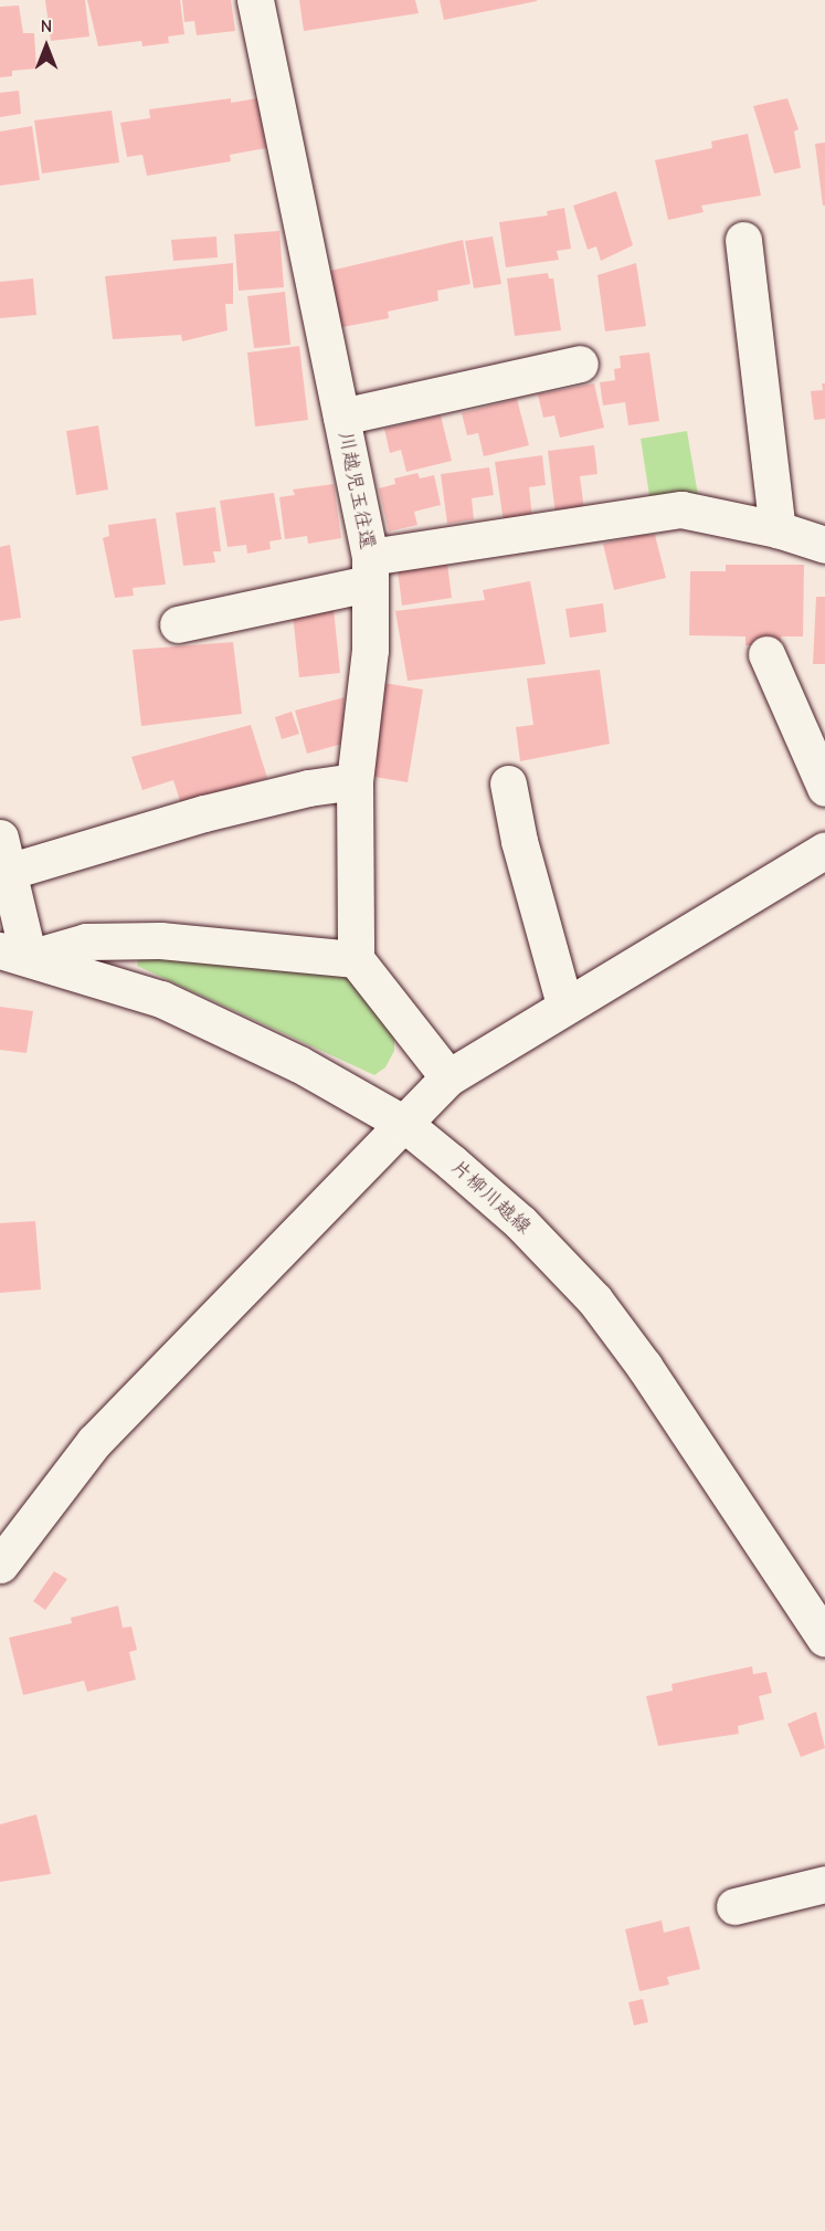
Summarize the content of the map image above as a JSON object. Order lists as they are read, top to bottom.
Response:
{
  "streets": {
    "street": ["川越児玉往還", "片柳川越線"]
  },
  "north": "top"
}
